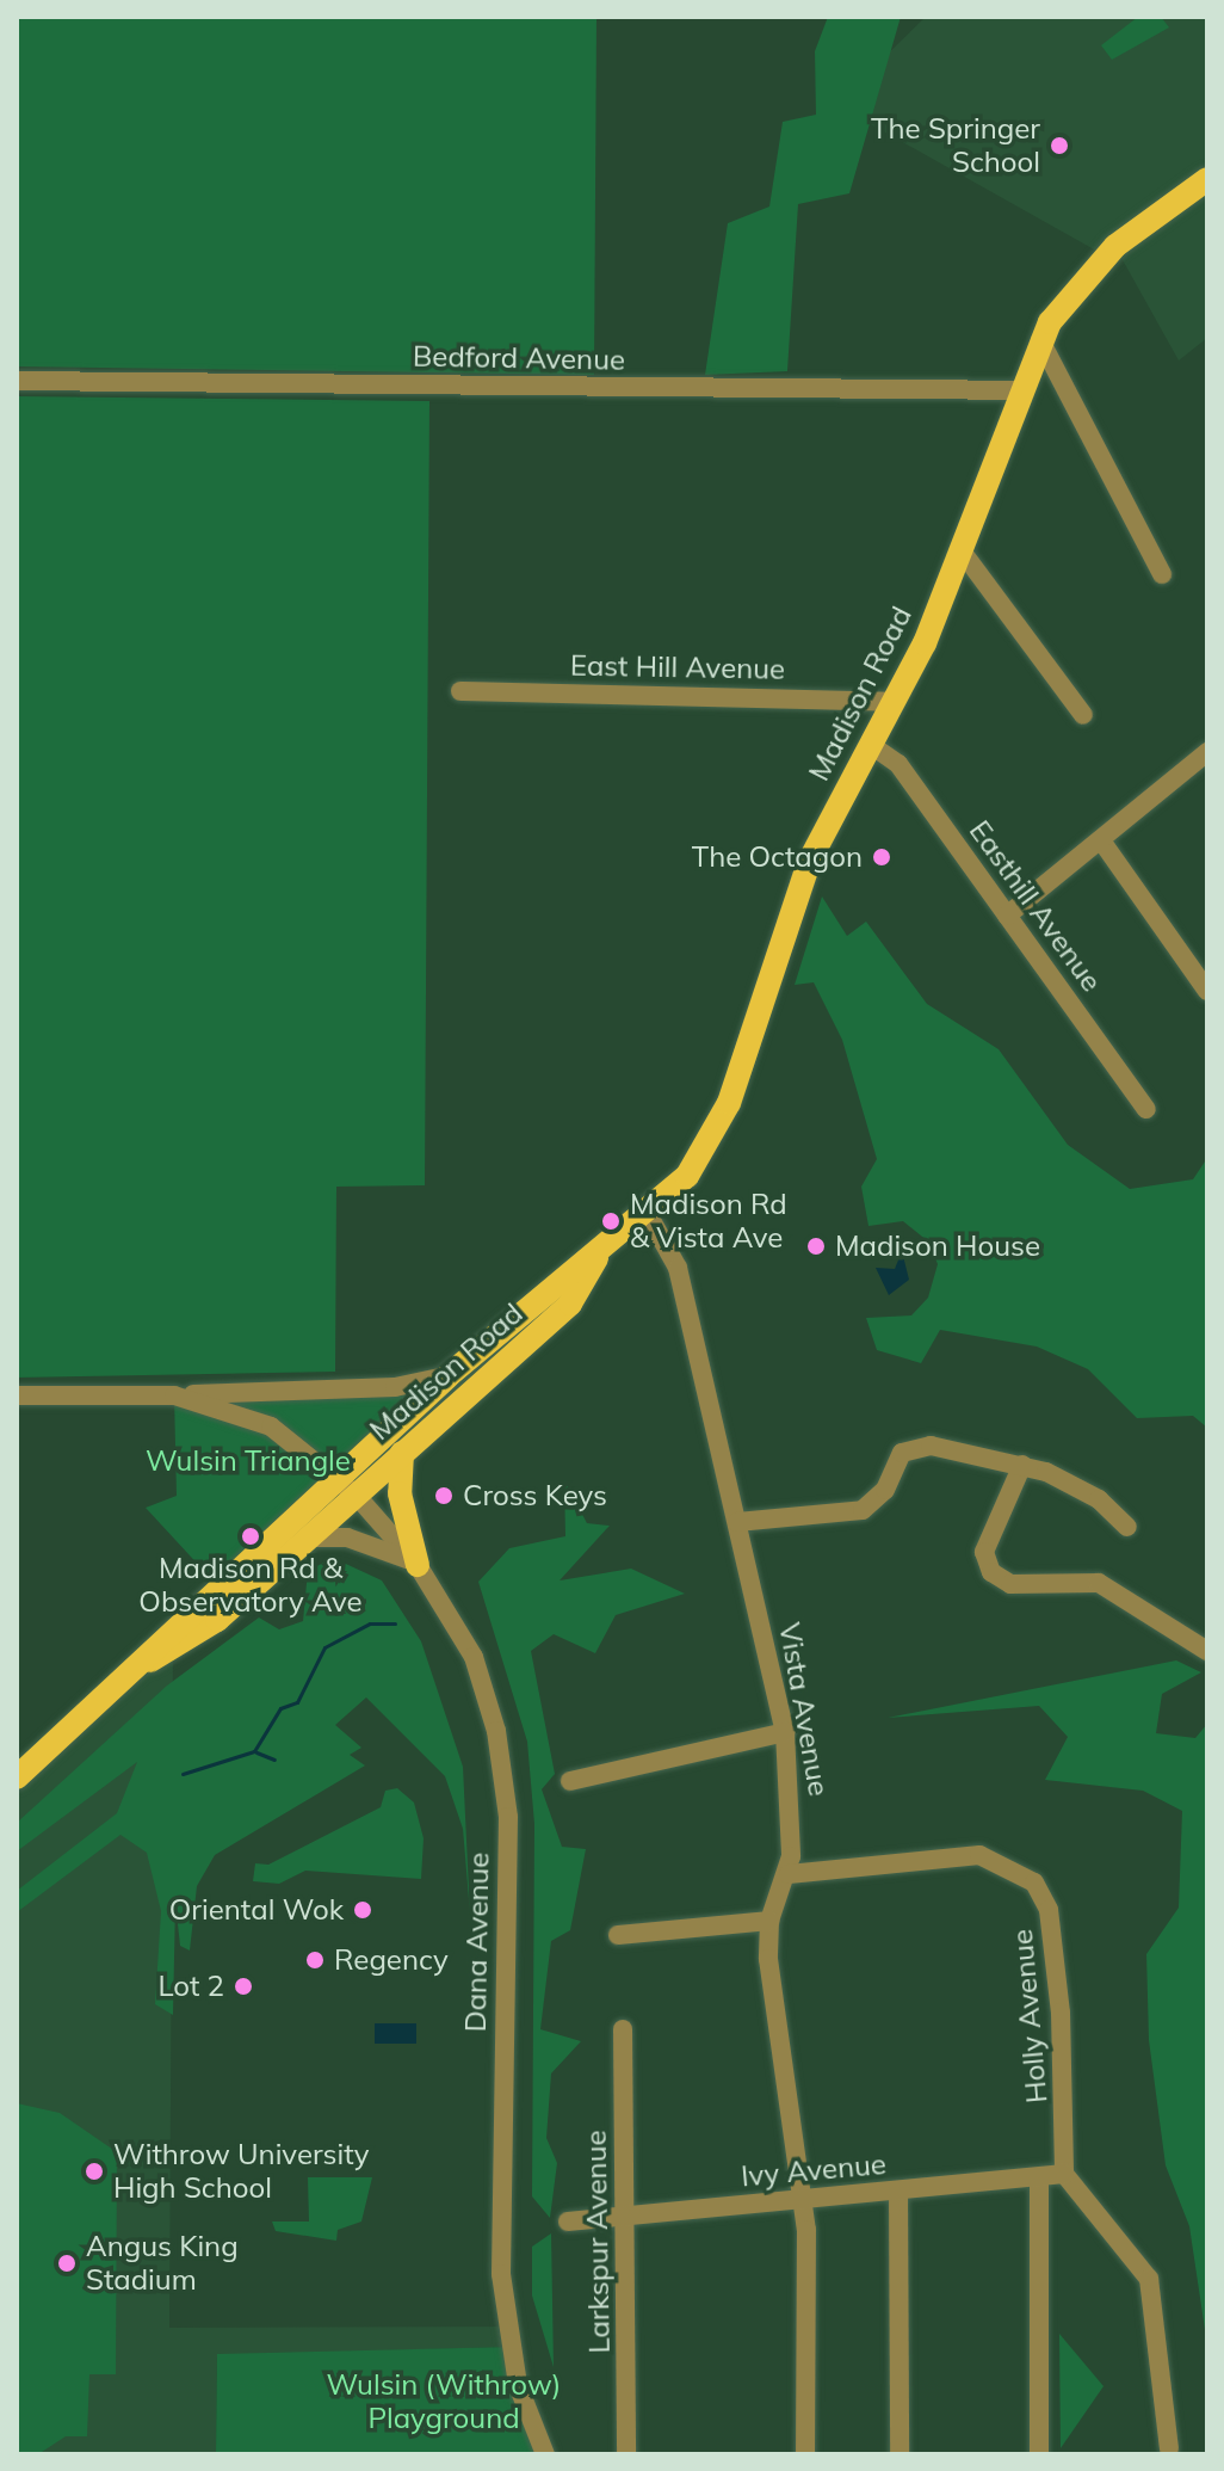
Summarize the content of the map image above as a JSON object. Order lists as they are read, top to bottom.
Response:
{
  "streets": {
    "main road": ["Madison Road"],
    "street": [
      "Bedford Avenue",
      "East Hill Avenue",
      "Easthill Avenue",
      "Vista Avenue",
      "Dana Avenue",
      "Holly Avenue",
      "Ivy Avenue",
      "Larkspur Avenue"
    ]
  },
  "crossings": [
    ["Bedford Avenue", "Madison Road"],
    ["East Hill Avenue", "Madison Road"],
    ["Madison Road", "Easthill Avenue"],
    ["Madison Road", "Vista Avenue"],
    ["Madison Road", "Dana Avenue"],
    ["Vista Avenue", "Holly Avenue"],
    ["Vista Avenue", "Ivy Avenue"],
    ["Holly Avenue", "Ivy Avenue"],
    ["Ivy Avenue", "Larkspur Avenue"]
  ],
  "parks": ["Wulsin Triangle", "Wulsin (Withrow) Playground"],
  "places": [
    "The Springer School",
    "The Octagon",
    "Madison Rd & Vista Ave",
    "Madison House",
    "Cross Keys",
    "Madison Rd & Observatory Ave",
    "Oriental Wok",
    "Regency",
    "Lot 2",
    "Withrow University High School",
    "Angus King Stadium"
  ]
}
